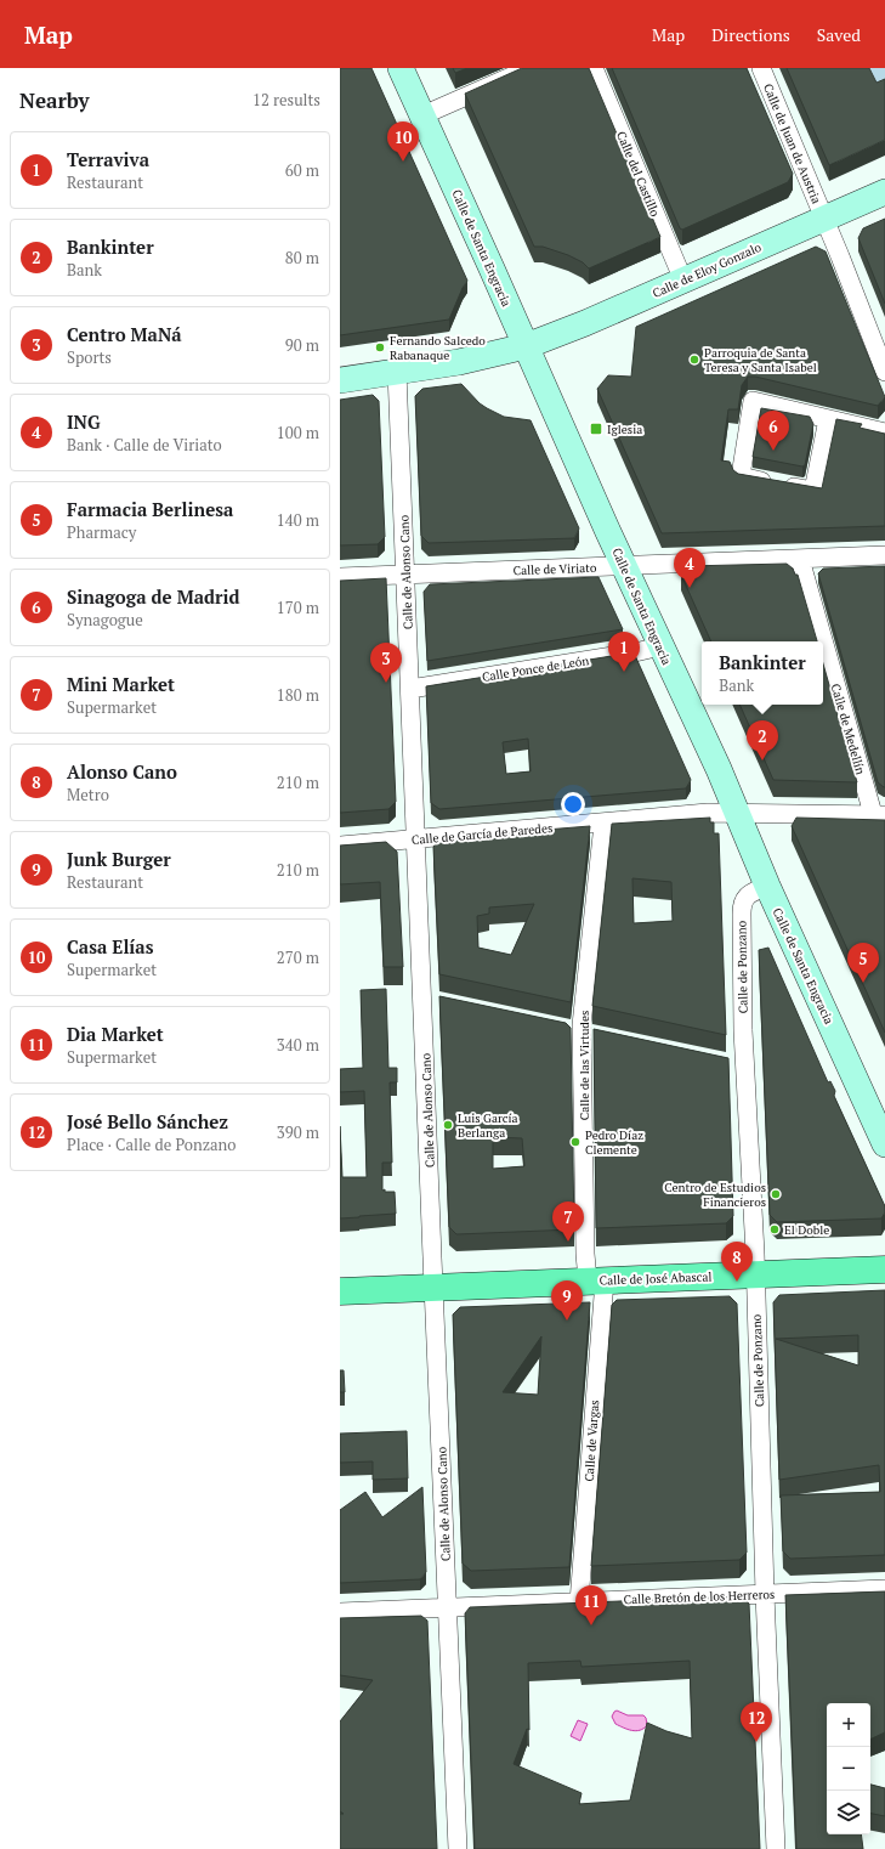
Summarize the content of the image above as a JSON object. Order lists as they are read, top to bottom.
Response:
{
  "streets": {
    "main road": ["Calle de Santa Engracia", "Calle de Eloy Gonzalo", "Calle de José Abascal"],
    "street": [
      "Calle de Juan de Austria",
      "Calle del Castillo",
      "Calle de Viriato",
      "Calle de Alonso Cano",
      "Calle Ponce de León",
      "Calle de Medellín",
      "Calle de García de Paredes",
      "Calle de Ponzano",
      "Calle de las Virtudes",
      "Calle de Vargas",
      "Calle Bretón de los Herreros"
    ]
  },
  "crossings": [
    ["Calle de Juan de Austria", "Calle de Eloy Gonzalo"],
    ["Calle del Castillo", "Calle de Eloy Gonzalo"],
    ["Calle de Santa Engracia", "Calle de Eloy Gonzalo"],
    ["Calle de Santa Engracia", "Calle de Viriato"],
    ["Calle de Santa Engracia", "Calle Ponce de León"],
    ["Calle de Santa Engracia", "Calle de García de Paredes"],
    ["Calle de Santa Engracia", "Calle de Ponzano"],
    ["Calle de Eloy Gonzalo", "Calle de Alonso Cano"],
    ["Calle de Viriato", "Calle de Alonso Cano"],
    ["Calle de Viriato", "Calle de Medellín"],
    ["Calle de Alonso Cano", "Calle Ponce de León"],
    ["Calle de Alonso Cano", "Calle de García de Paredes"],
    ["Calle de Alonso Cano", "Calle de José Abascal"],
    ["Calle de Alonso Cano", "Calle Bretón de los Herreros"],
    ["Calle de Medellín", "Calle de García de Paredes"],
    ["Calle de García de Paredes", "Calle de las Virtudes"],
    ["Calle de Ponzano", "Calle de José Abascal"],
    ["Calle de Ponzano", "Calle Bretón de los Herreros"],
    ["Calle de las Virtudes", "Calle de José Abascal"],
    ["Calle de las Virtudes", "Calle de Vargas"],
    ["Calle de José Abascal", "Calle de Vargas"],
    ["Calle de Vargas", "Calle Bretón de los Herreros"]
  ],
  "places": {
    "other": [
      "Fernando Salcedo Rabanaque",
      "Parroquia de Santa Teresa y Santa Isabel",
      "Luis García Berlanga",
      "Pedro Díaz Clemente",
      "Centro de Estudios Financieros",
      "El Doble"
    ],
    "transit": ["Iglesia"]
  },
  "page": {
    "header": "Map",
    "nav": ["Map", "Directions", "Saved"],
    "heading": ["Nearby", "12 results"],
    "pins": [
      "10",
      "6",
      "4",
      "1",
      "3",
      "2",
      "5",
      "7",
      "8",
      "9",
      "11",
      "12"
    ],
    "list": [
      {
        "mark": "1",
        "name": "Terraviva",
        "note": "Restaurant",
        "value": "60 m"
      },
      {
        "mark": "2",
        "name": "Bankinter",
        "note": "Bank",
        "value": "80 m"
      },
      {
        "mark": "3",
        "name": "Centro MaNá",
        "note": "Sports",
        "value": "90 m"
      },
      {
        "mark": "4",
        "name": "ING",
        "note": "Bank · Calle de Viriato",
        "value": "100 m"
      },
      {
        "mark": "5",
        "name": "Farmacia Berlinesa",
        "note": "Pharmacy",
        "value": "140 m"
      },
      {
        "mark": "6",
        "name": "Sinagoga de Madrid",
        "note": "Synagogue",
        "value": "170 m"
      },
      {
        "mark": "7",
        "name": "Mini Market",
        "note": "Supermarket",
        "value": "180 m"
      },
      {
        "mark": "8",
        "name": "Alonso Cano",
        "note": "Metro",
        "value": "210 m"
      },
      {
        "mark": "9",
        "name": "Junk Burger",
        "note": "Restaurant",
        "value": "210 m"
      },
      {
        "mark": "10",
        "name": "Casa Elías",
        "note": "Supermarket",
        "value": "270 m"
      },
      {
        "mark": "11",
        "name": "Dia Market",
        "note": "Supermarket",
        "value": "340 m"
      },
      {
        "mark": "12",
        "name": "José Bello Sánchez",
        "note": "Place · Calle de Ponzano",
        "value": "390 m"
      }
    ],
    "popup": ["Bankinter", "Bank"],
    "map_buttons": ["+", "−"]
  }
}
